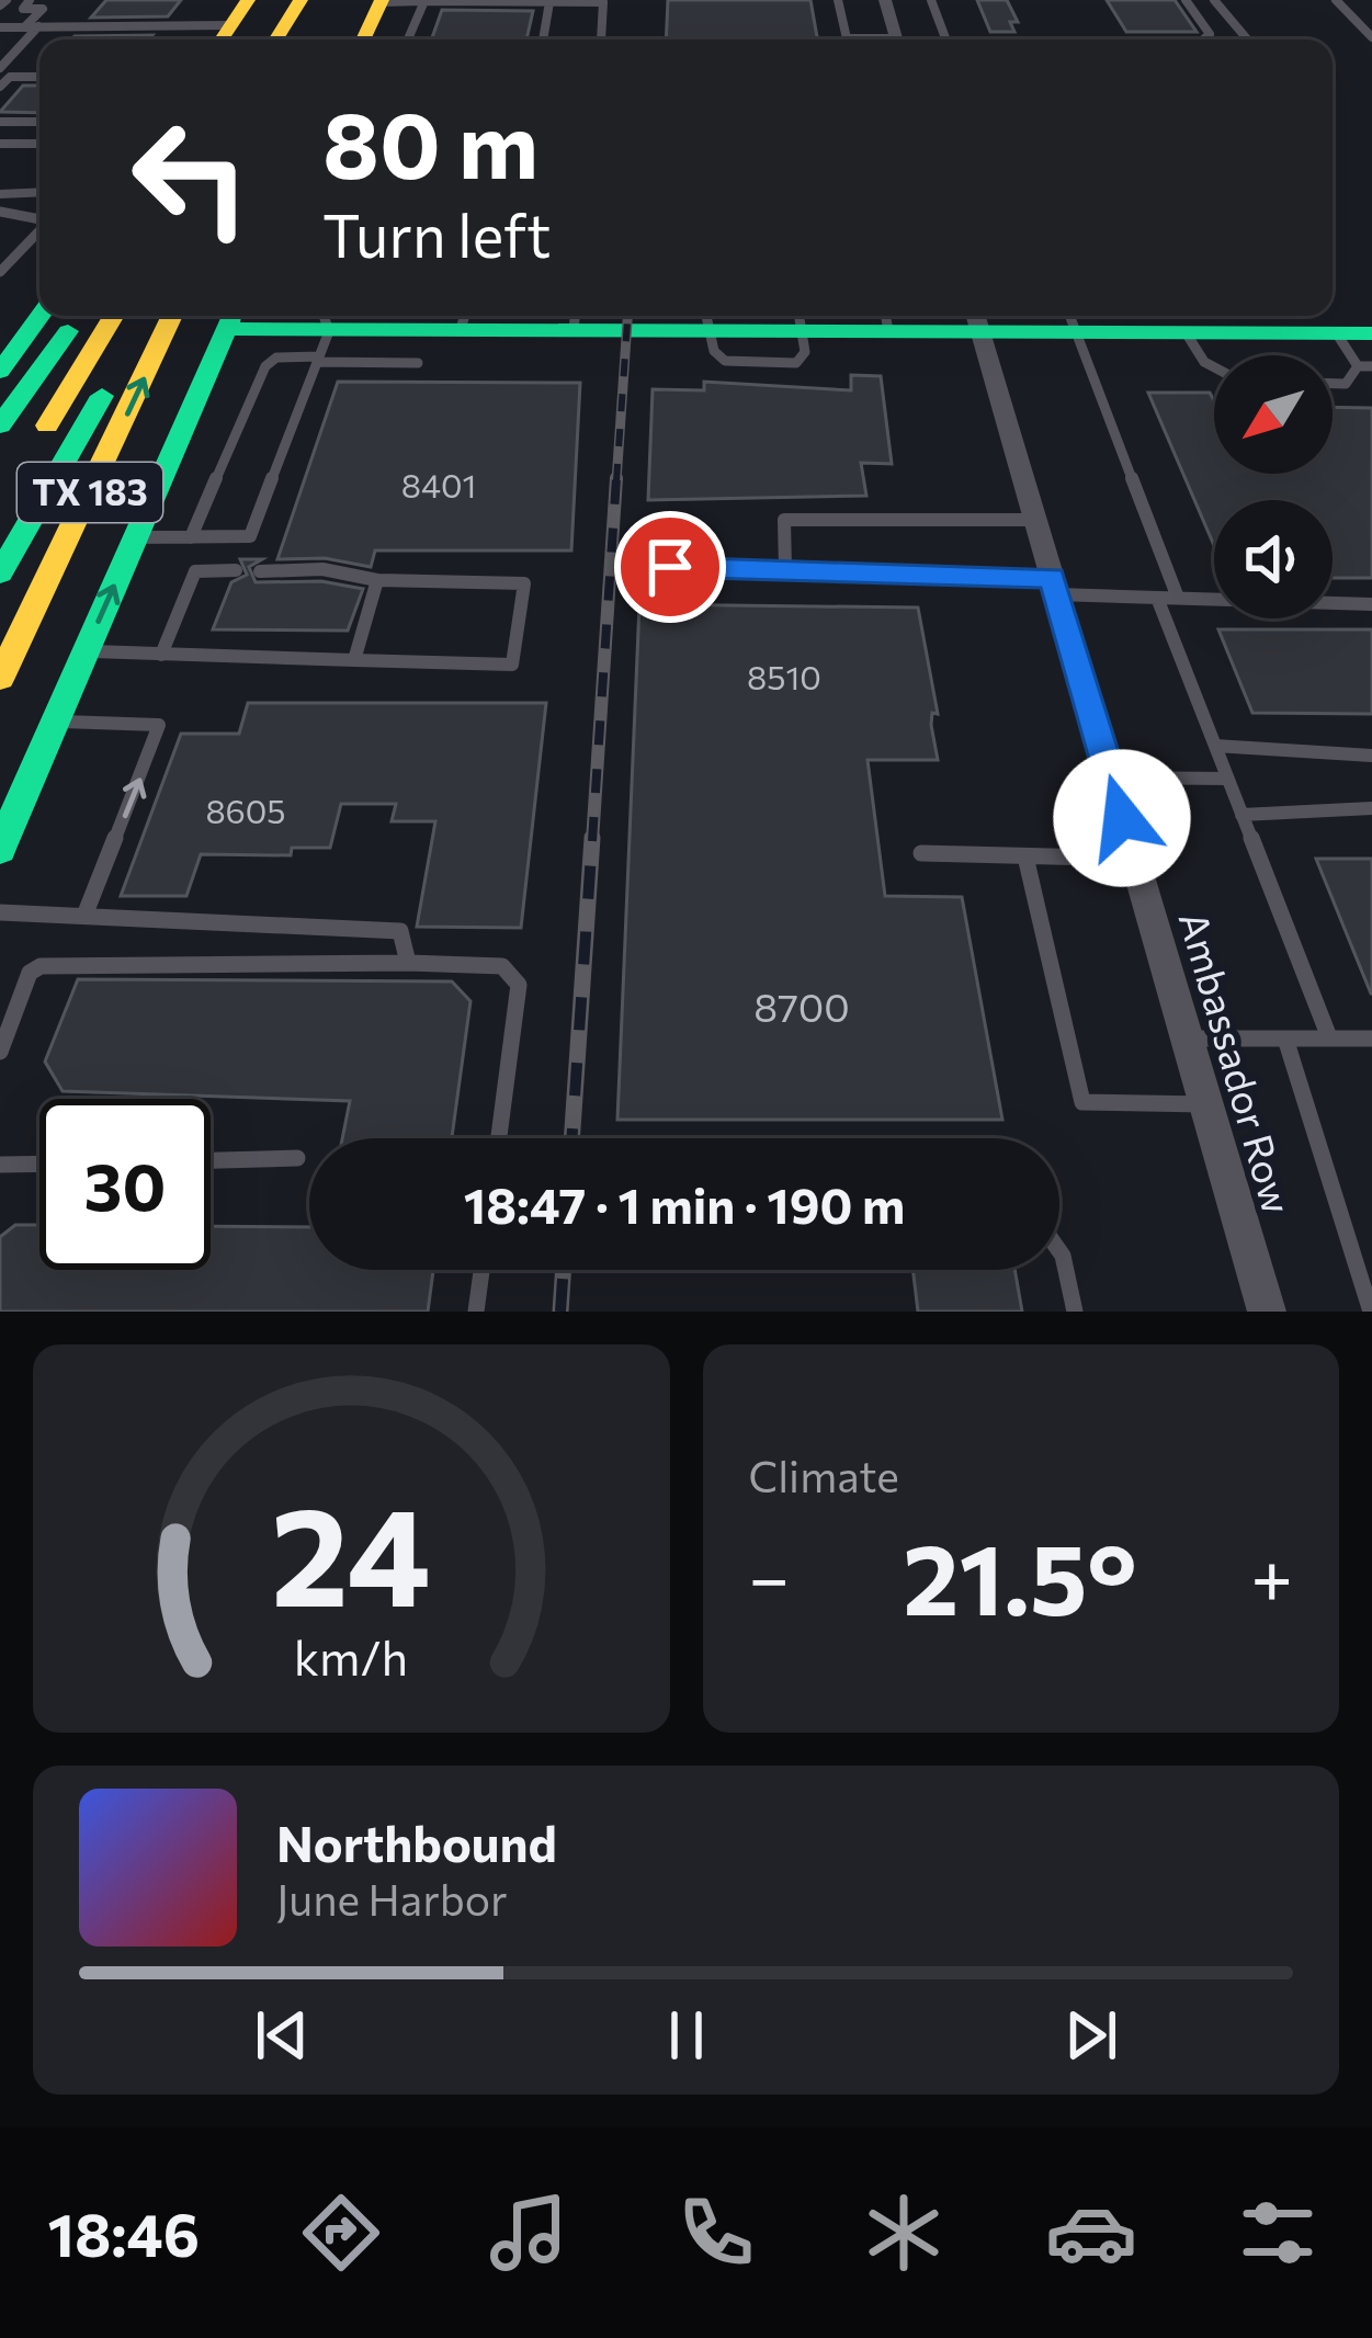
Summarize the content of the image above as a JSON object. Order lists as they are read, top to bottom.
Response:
{
  "streets": {
    "main road": ["TX 183"],
    "street": ["Ambassador Row"]
  },
  "house_numbers": [
    "8401",
    "8510",
    "8605",
    "8700"
  ],
  "north": "bottom left",
  "page": {
    "turn": ["80 m", "Turn left"],
    "limit": "30",
    "trip": "18:47 · 1 min · 190 m",
    "tile": "Climate",
    "heat": ["−", "21.5°", "+"],
    "song": ["Northbound", "June Harbor"],
    "tabs": "18:46",
    "gauge": ["24", "km/h"]
  }
}
